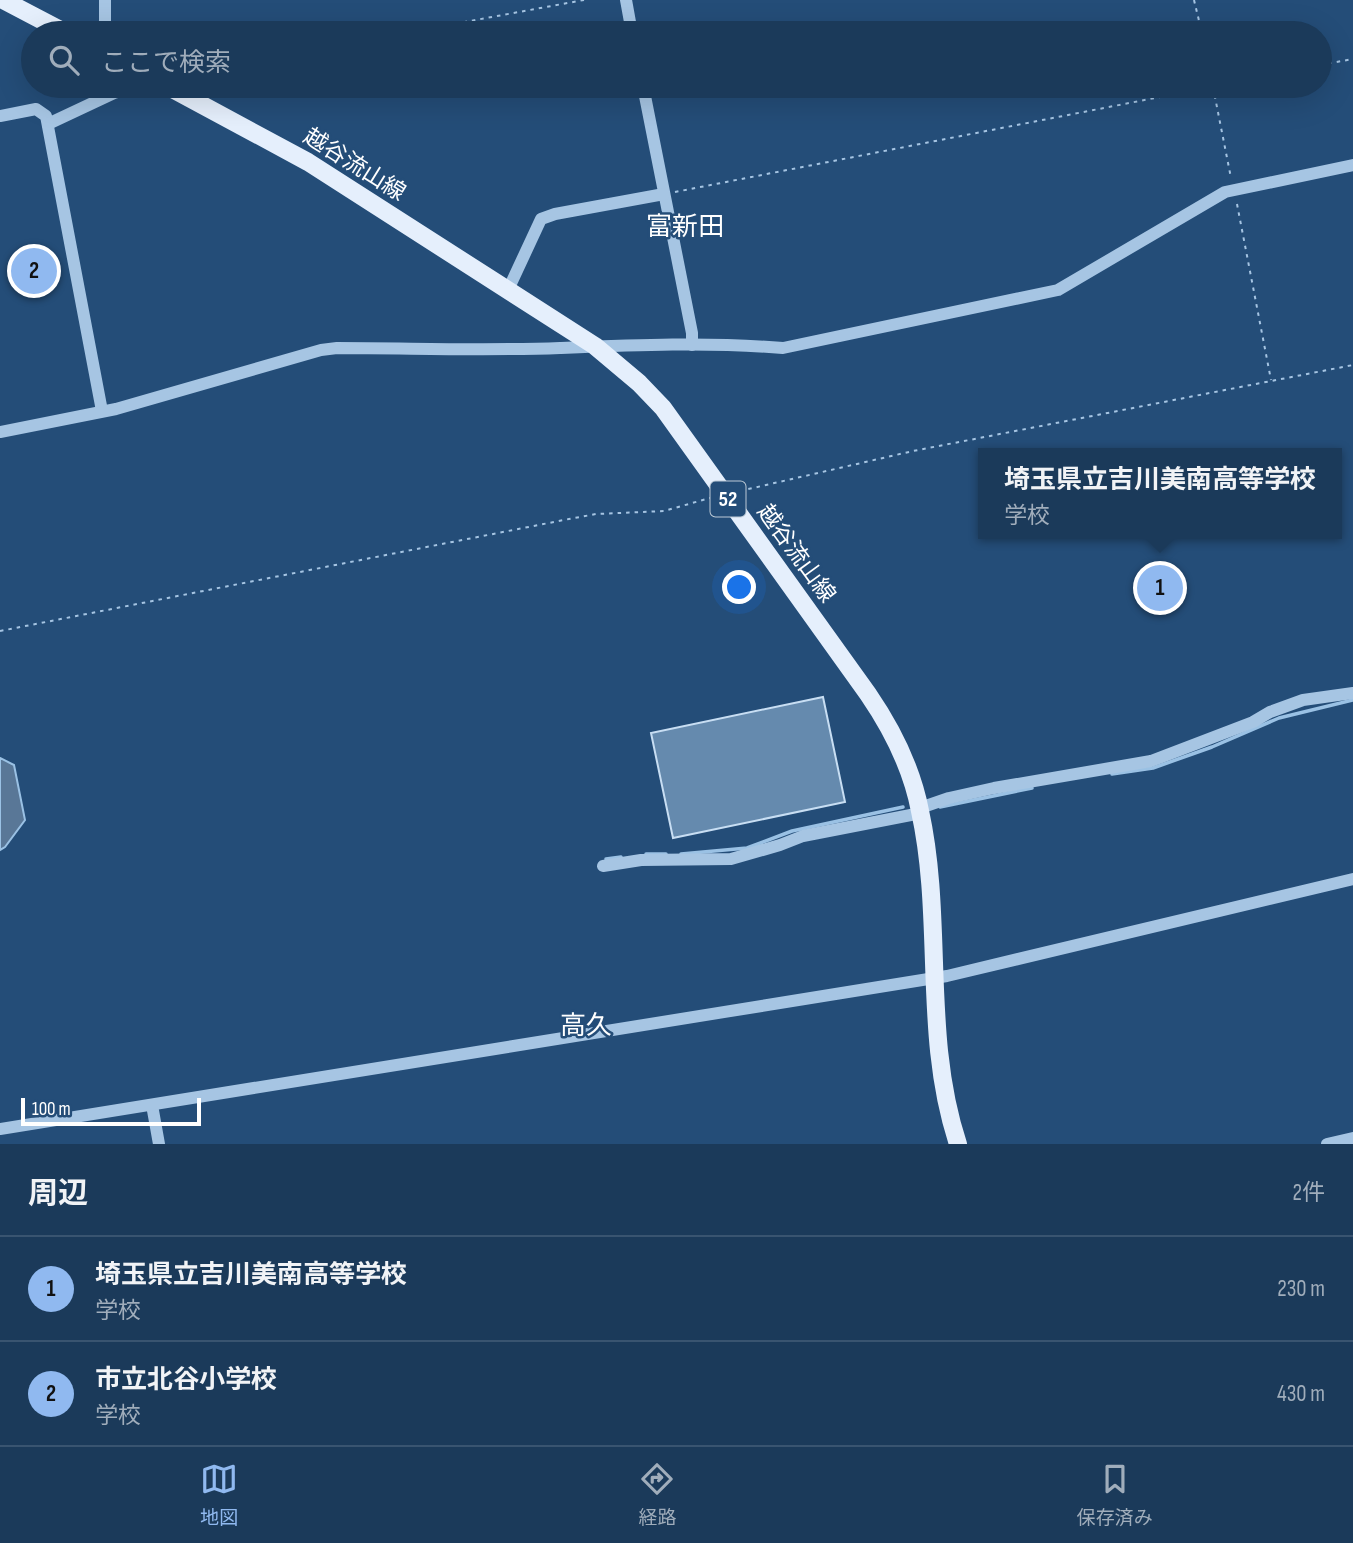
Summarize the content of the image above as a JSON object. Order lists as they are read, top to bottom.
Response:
{
  "streets": {
    "main road": ["越谷流山線", "52"]
  },
  "districts": ["富新田", "高久"],
  "scale_bar": "100 m",
  "page": {
    "search": "ここで検索",
    "pins": ["2", "1"],
    "popup": ["埼玉県立吉川美南高等学校", "学校"],
    "scale": "100 m",
    "heading": ["周辺", "2件"],
    "list": [
      {
        "mark": "1",
        "name": "埼玉県立吉川美南高等学校",
        "note": "学校",
        "value": "230 m"
      },
      {
        "mark": "2",
        "name": "市立北谷小学校",
        "note": "学校",
        "value": "430 m"
      }
    ],
    "nav": ["地図", "経路", "保存済み"]
  }
}
